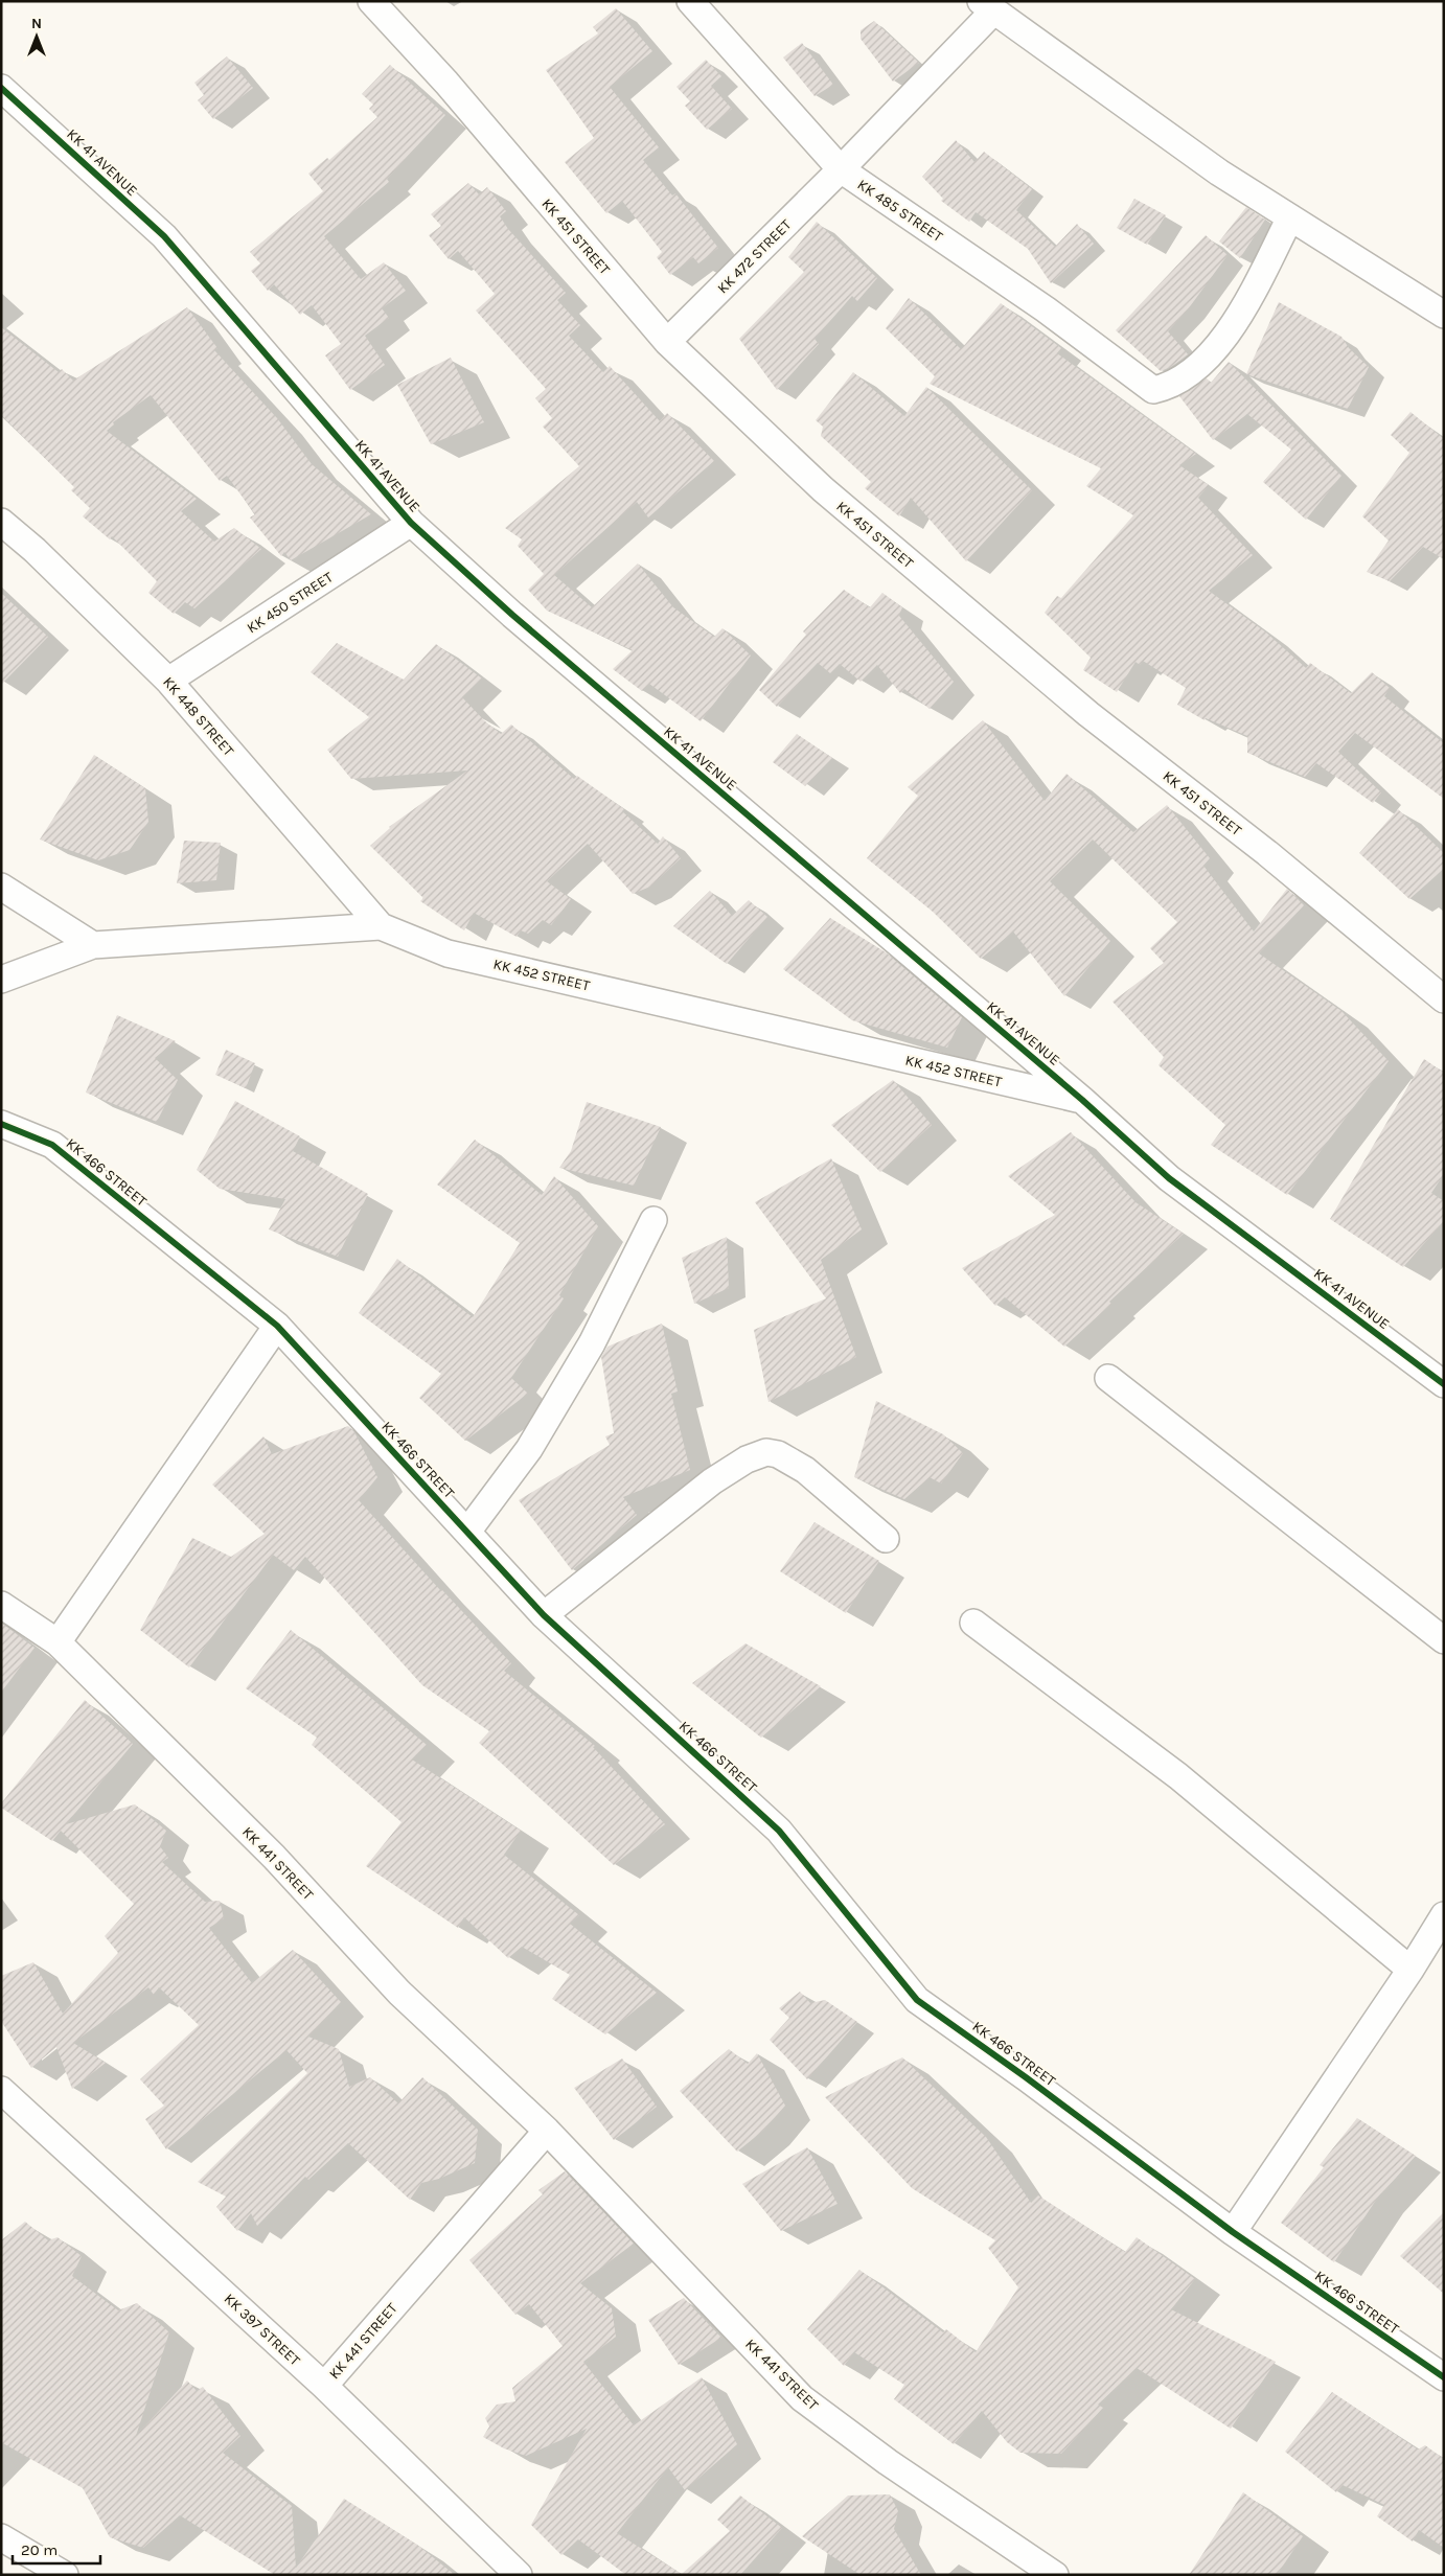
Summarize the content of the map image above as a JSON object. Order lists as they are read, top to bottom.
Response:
{
  "streets": {
    "street": [
      "KK 41 AVENUE",
      "KK 485 STREET",
      "KK 451 STREET",
      "KK 472 STREET",
      "KK 450 STREET",
      "KK 448 STREET",
      "KK 452 STREET",
      "KK 466 STREET",
      "KK 441 STREET",
      "KK 397 STREET"
    ]
  },
  "crossings": [
    ["KK 41 AVENUE", "KK 450 STREET"],
    ["KK 41 AVENUE", "KK 452 STREET"],
    ["KK 485 STREET", "KK 472 STREET"],
    ["KK 451 STREET", "KK 472 STREET"],
    ["KK 450 STREET", "KK 448 STREET"],
    ["KK 448 STREET", "KK 452 STREET"],
    ["KK 441 STREET", "KK 397 STREET"]
  ],
  "scale_bar": "20 m",
  "north": "top"
}
